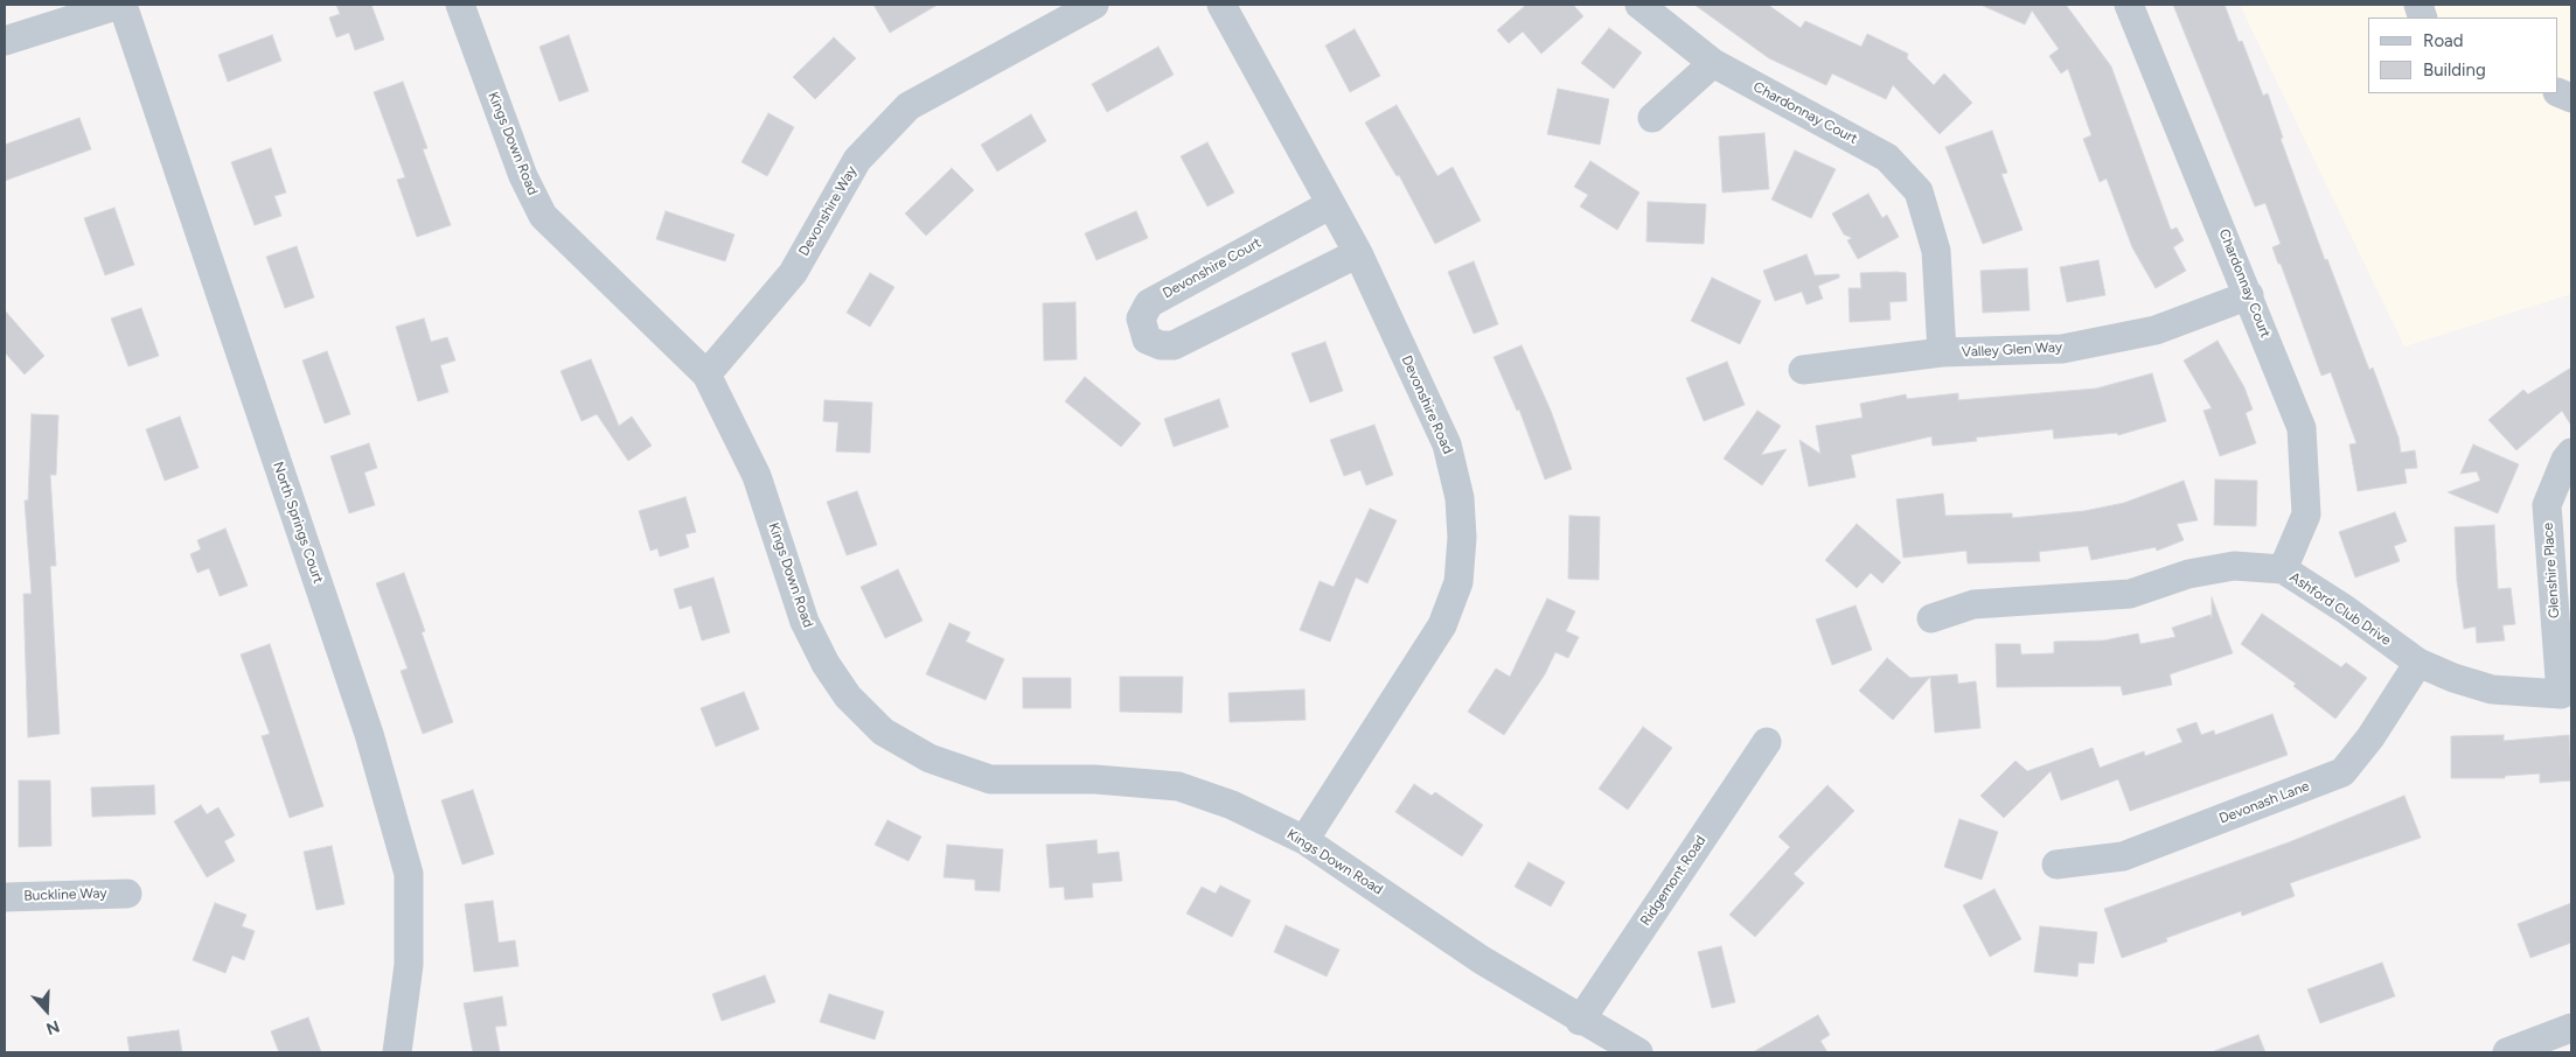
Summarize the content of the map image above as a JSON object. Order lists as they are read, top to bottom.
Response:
{
  "streets": {
    "street": [
      "Chardonnay Court",
      "Kings Down Road",
      "Devonshire Way",
      "Devonshire Court",
      "Valley Glen Way",
      "Devonshire Road",
      "North Springs Court",
      "Glenshire Place",
      "Ashford Club Drive",
      "Devonash Lane",
      "Ridgemont Road",
      "Buckline Way"
    ]
  },
  "crossings": [
    ["Chardonnay Court", "Valley Glen Way"],
    ["Chardonnay Court", "Ashford Club Drive"],
    ["Kings Down Road", "Devonshire Way"],
    ["Kings Down Road", "Devonshire Road"],
    ["Kings Down Road", "Ridgemont Road"],
    ["Devonshire Court", "Devonshire Road"],
    ["Glenshire Place", "Ashford Club Drive"],
    ["Ashford Club Drive", "Devonash Lane"]
  ],
  "legend": ["Road", "Building"],
  "north": "bottom"
}
